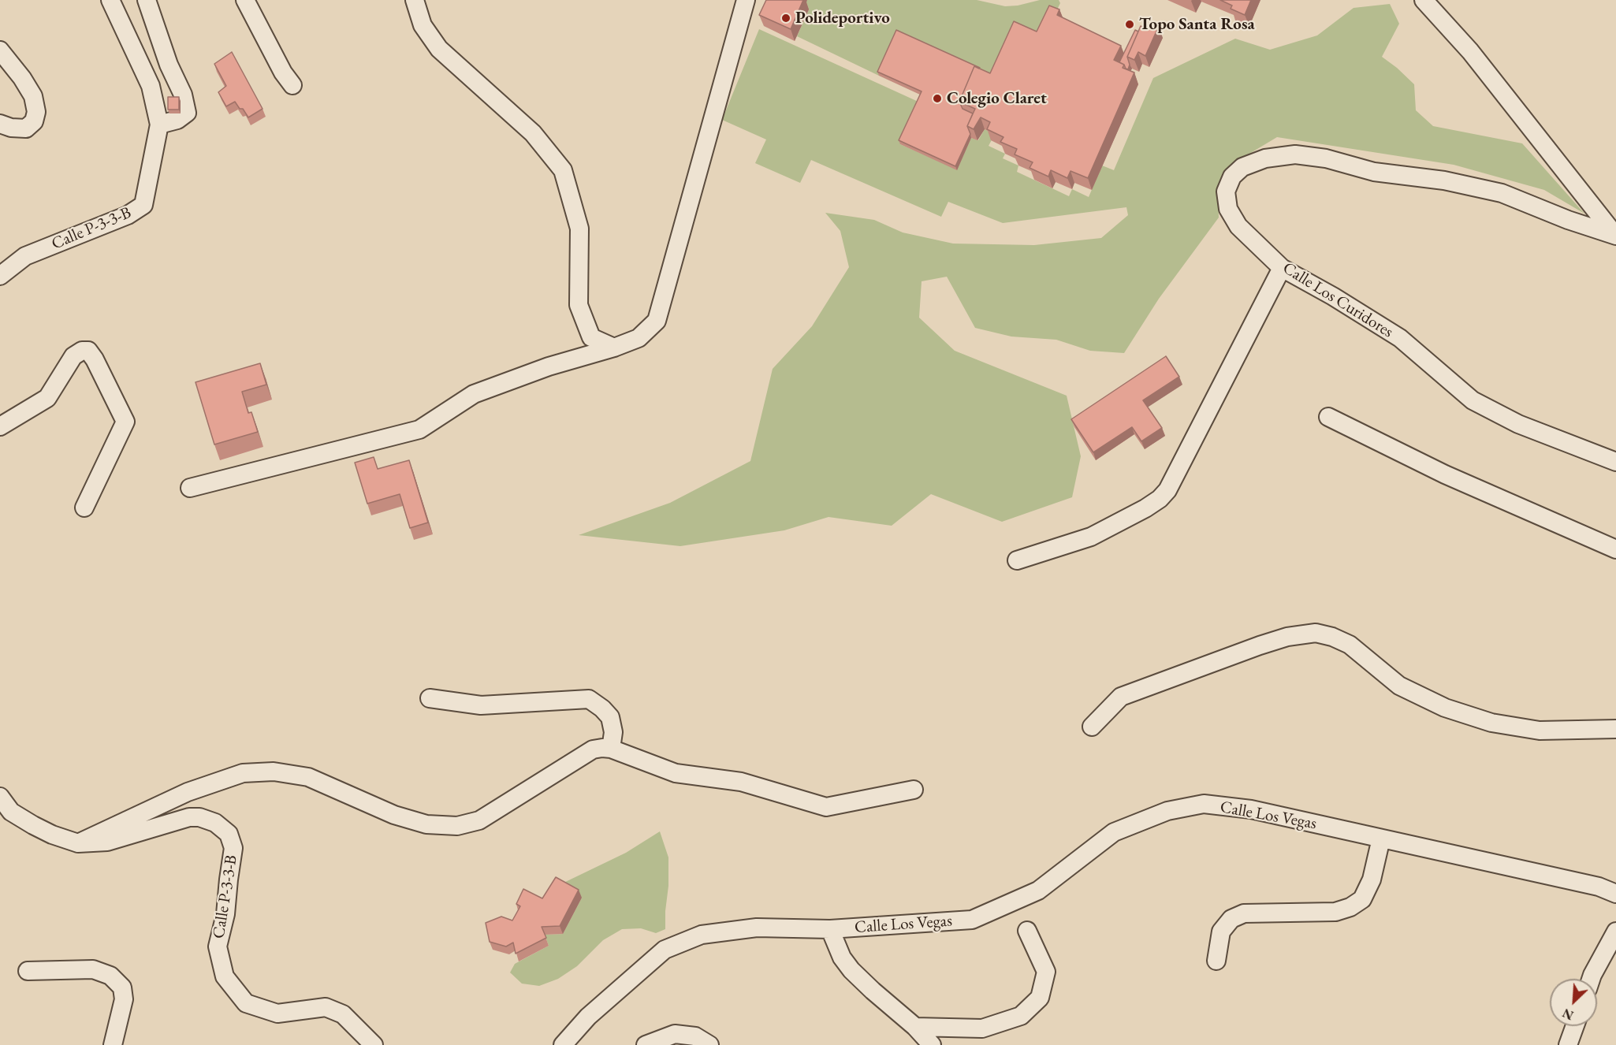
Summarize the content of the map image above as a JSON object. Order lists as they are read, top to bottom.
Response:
{
  "streets": {
    "street": ["Calle P-3-3-B", "Calle Los Curidores", "Calle Los Vegas"]
  },
  "places": ["Polideportivo", "Topo Santa Rosa", "Colegio Claret"],
  "north": "bottom left"
}
